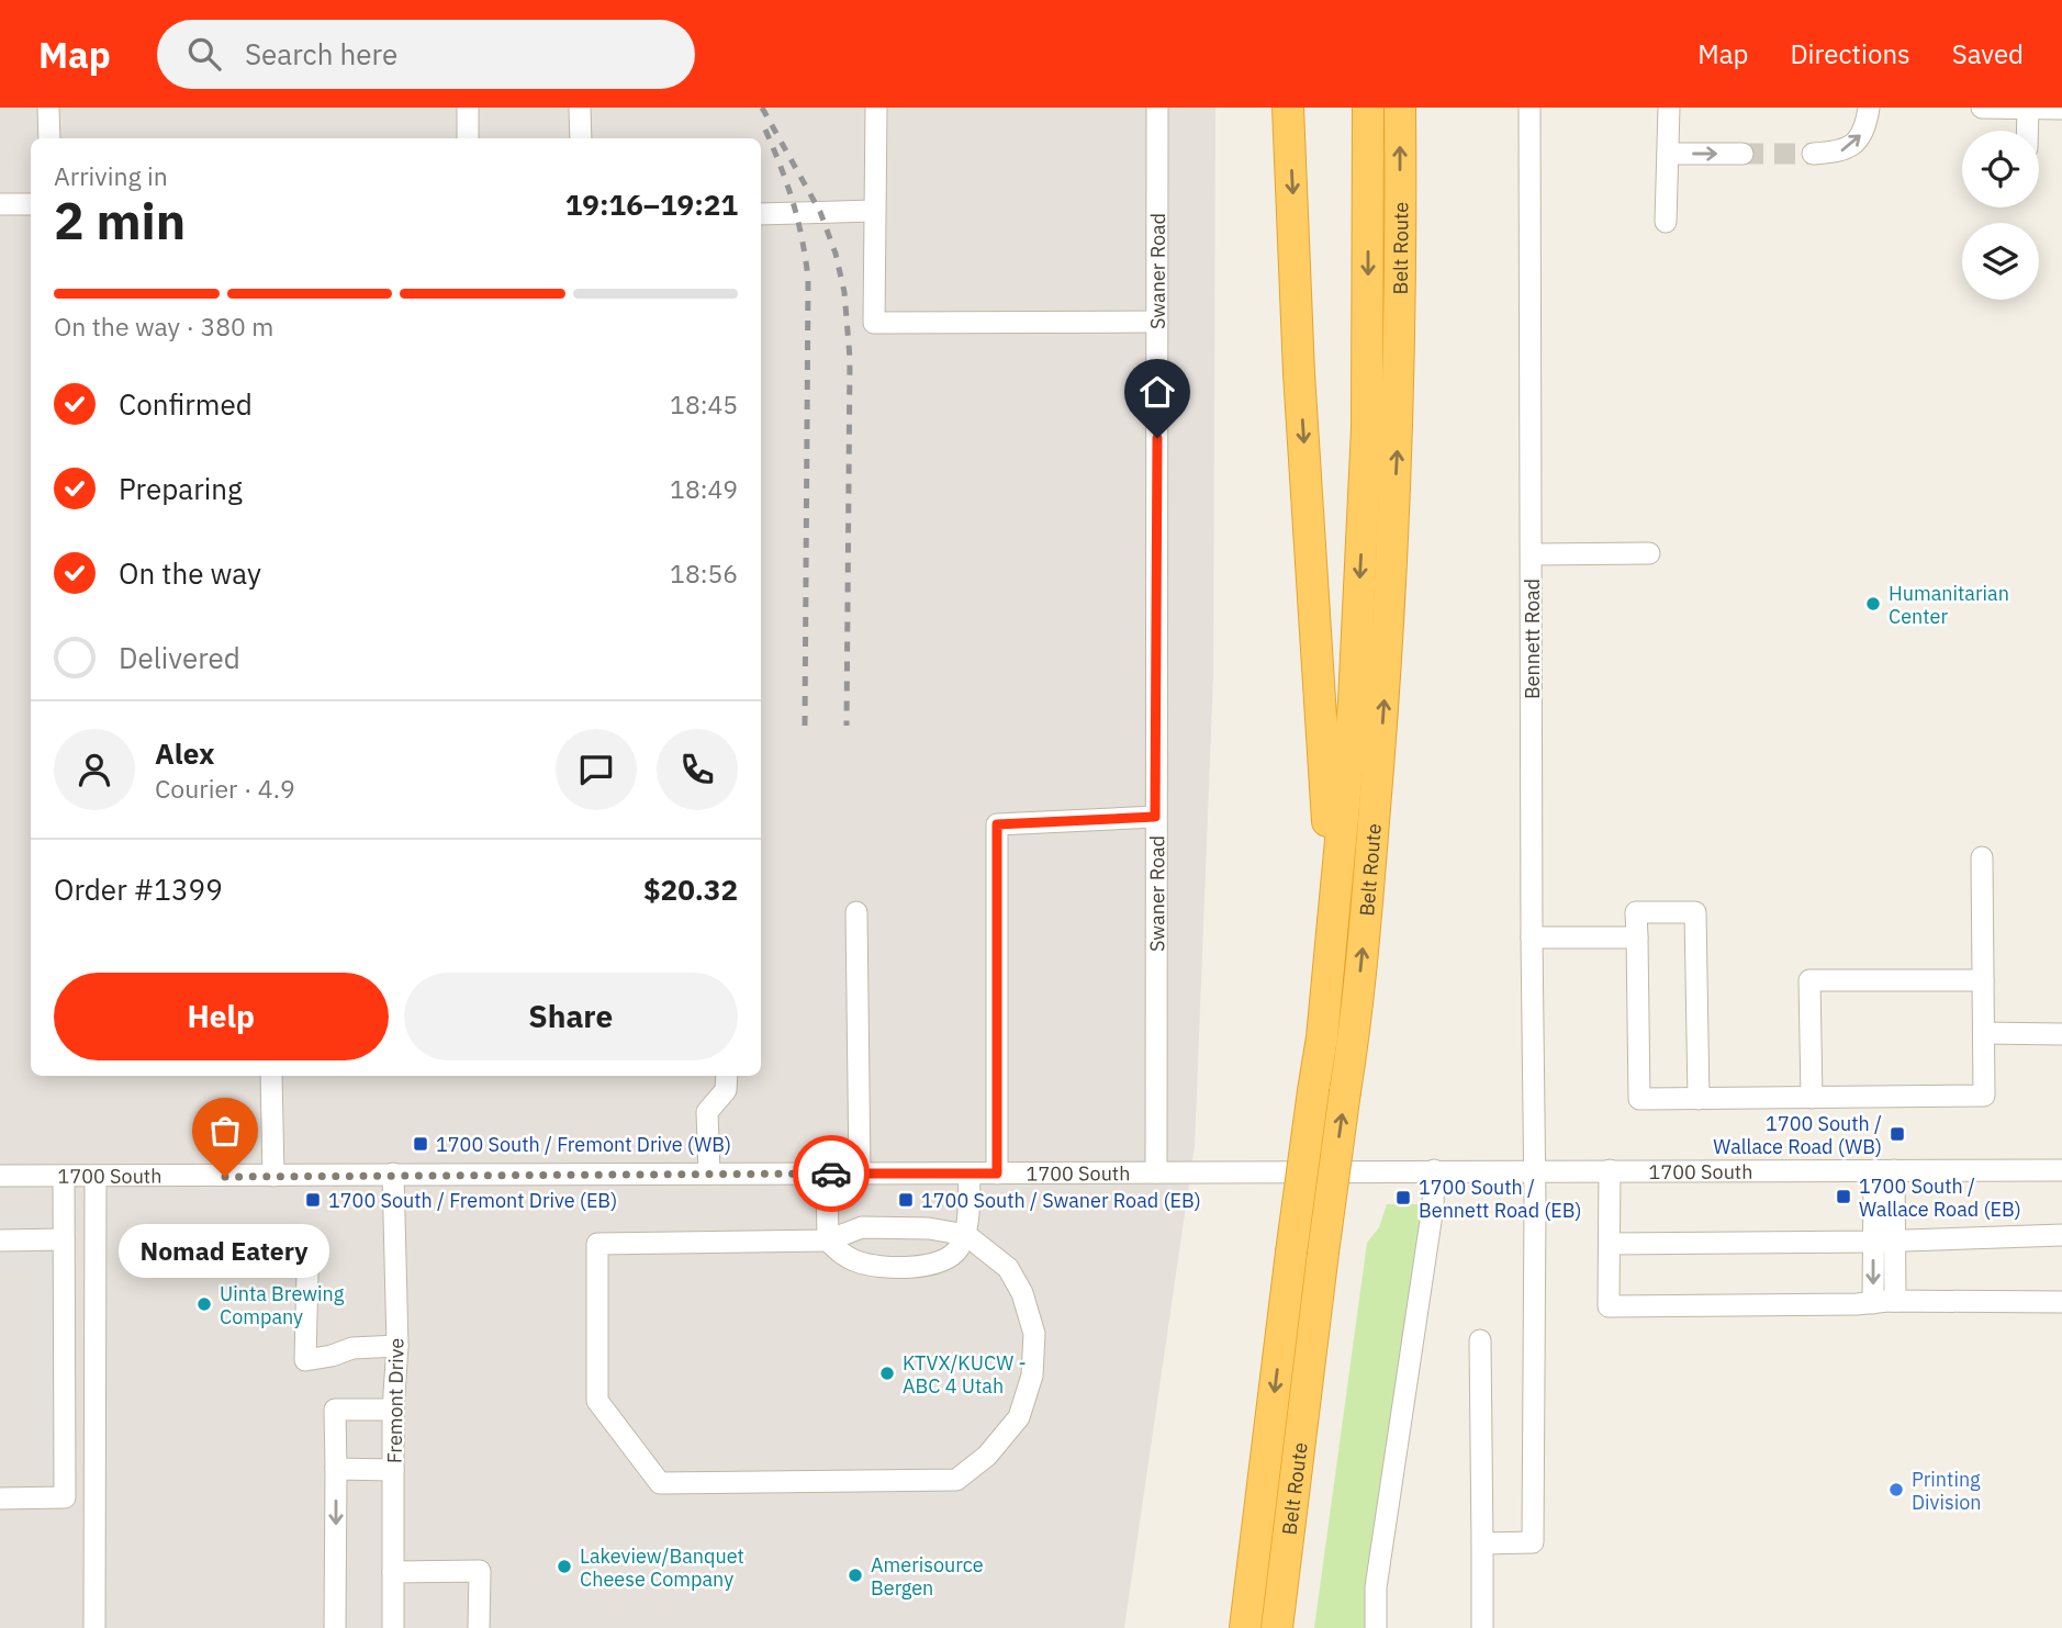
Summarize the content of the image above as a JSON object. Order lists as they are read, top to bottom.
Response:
{
  "streets": {
    "highway": ["Belt Route"],
    "street": [
      "Swaner Road",
      "Bennett Road",
      "1700 South",
      "Fremont Drive"
    ]
  },
  "crossings": [
    ["Swaner Road", "1700 South"],
    ["Bennett Road", "1700 South"],
    ["1700 South", "Fremont Drive"]
  ],
  "places": {
    "other": [
      "Humanitarian Center",
      "Nomad Eatery",
      "Uinta Brewing Company",
      "KTVX/KUCW - ABC 4 Utah",
      "Printing Division",
      "Lakeview/Banquet Cheese Company",
      "Amerisource Bergen"
    ],
    "transit": [
      "1700 South / Wallace Road (WB)",
      "1700 South / Fremont Drive (WB)",
      "1700 South / Wallace Road (EB)",
      "1700 South / Bennett Road (EB)",
      "1700 South / Fremont Drive (EB)",
      "1700 South / Swaner Road (EB)"
    ]
  },
  "page": {
    "header": "Map",
    "search": "Search here",
    "nav": ["Map", "Directions", "Saved"],
    "heading": ["2 min", "Arriving in", "19:16–19:21"],
    "panel": [
      "Alex",
      "Courier · 4.9",
      "Order #1399",
      "$20.32"
    ],
    "bar": "On the way · 380 m",
    "list": [
      ["Confirmed", "18:45"],
      ["Preparing", "18:49"],
      ["On the way", "18:56"],
      "Delivered"
    ],
    "buttons": ["Help", "Share"],
    "bubble": "Nomad Eatery"
  }
}
